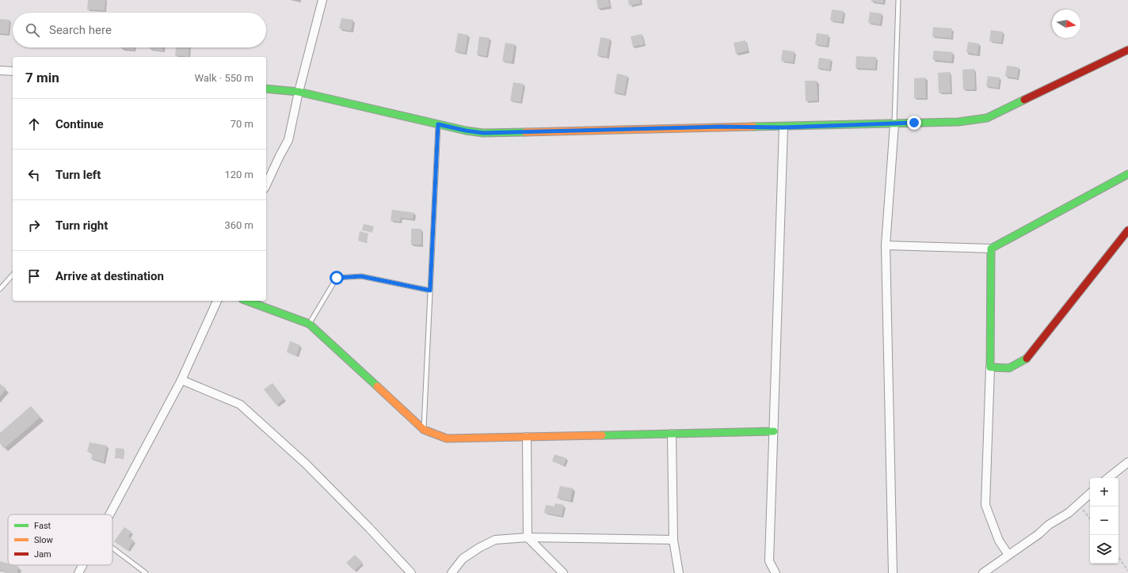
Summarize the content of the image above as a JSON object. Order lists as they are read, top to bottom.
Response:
{
  "legend": ["Fast", "Slow", "Jam"],
  "north": "right",
  "page": {
    "search": "Search here",
    "heading": ["7 min", "Walk · 550 m"],
    "list": [
      ["Continue", "70 m"],
      ["Turn left", "120 m"],
      ["Turn right", "360 m"],
      "Arrive at destination"
    ],
    "map_buttons": ["+", "−"]
  }
}
